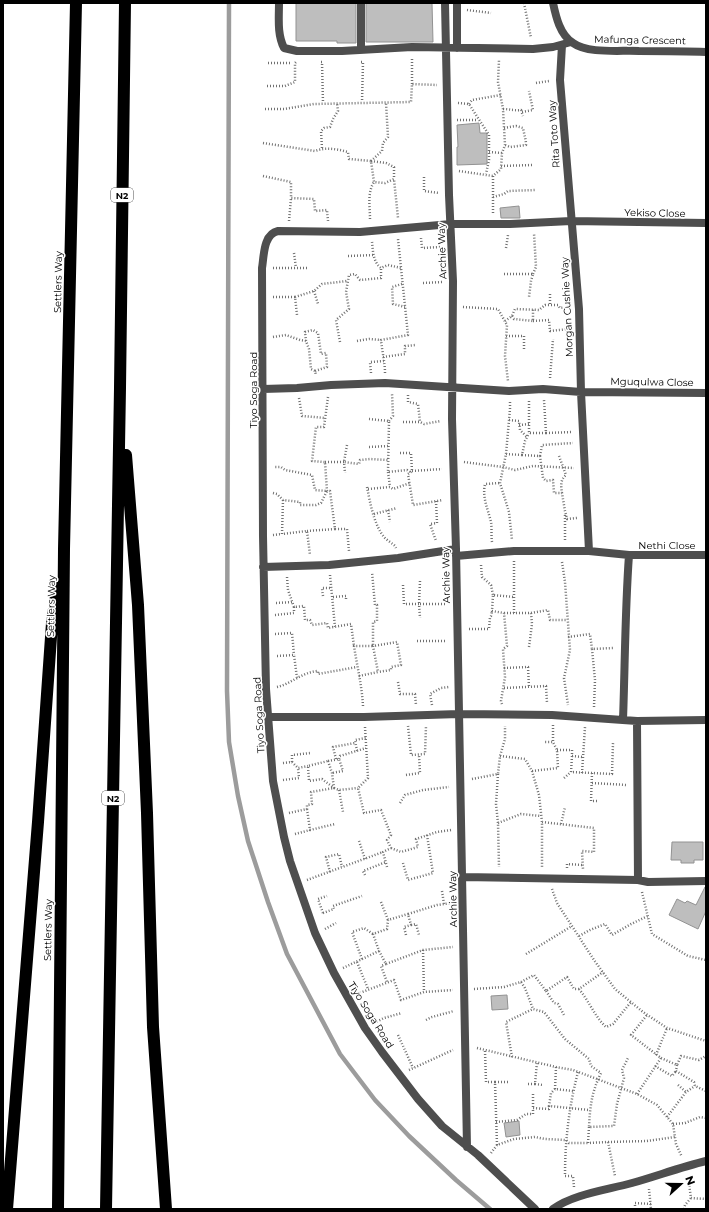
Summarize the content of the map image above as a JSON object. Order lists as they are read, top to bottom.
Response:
{
  "streets": {
    "highway": ["N2", "Settlers Way"],
    "street": [
      "Mafunga Crescent",
      "Rita Toto Way",
      "Yekiso Close",
      "Archie Way",
      "Morgan Cushie Way",
      "Mguqulwa Close",
      "Tiyo Soga Road",
      "Nethi Close"
    ]
  },
  "crossings": [
    ["Rita Toto Way", "Yekiso Close"],
    ["Rita Toto Way", "Morgan Cushie Way"],
    ["Yekiso Close", "Archie Way"],
    ["Yekiso Close", "Morgan Cushie Way"],
    ["Yekiso Close", "Tiyo Soga Road"],
    ["Archie Way", "Mguqulwa Close"],
    ["Archie Way", "Tiyo Soga Road"],
    ["Archie Way", "Nethi Close"],
    ["Morgan Cushie Way", "Mguqulwa Close"],
    ["Morgan Cushie Way", "Nethi Close"],
    ["Mguqulwa Close", "Tiyo Soga Road"],
    ["Tiyo Soga Road", "Nethi Close"]
  ],
  "north": "right"
}
